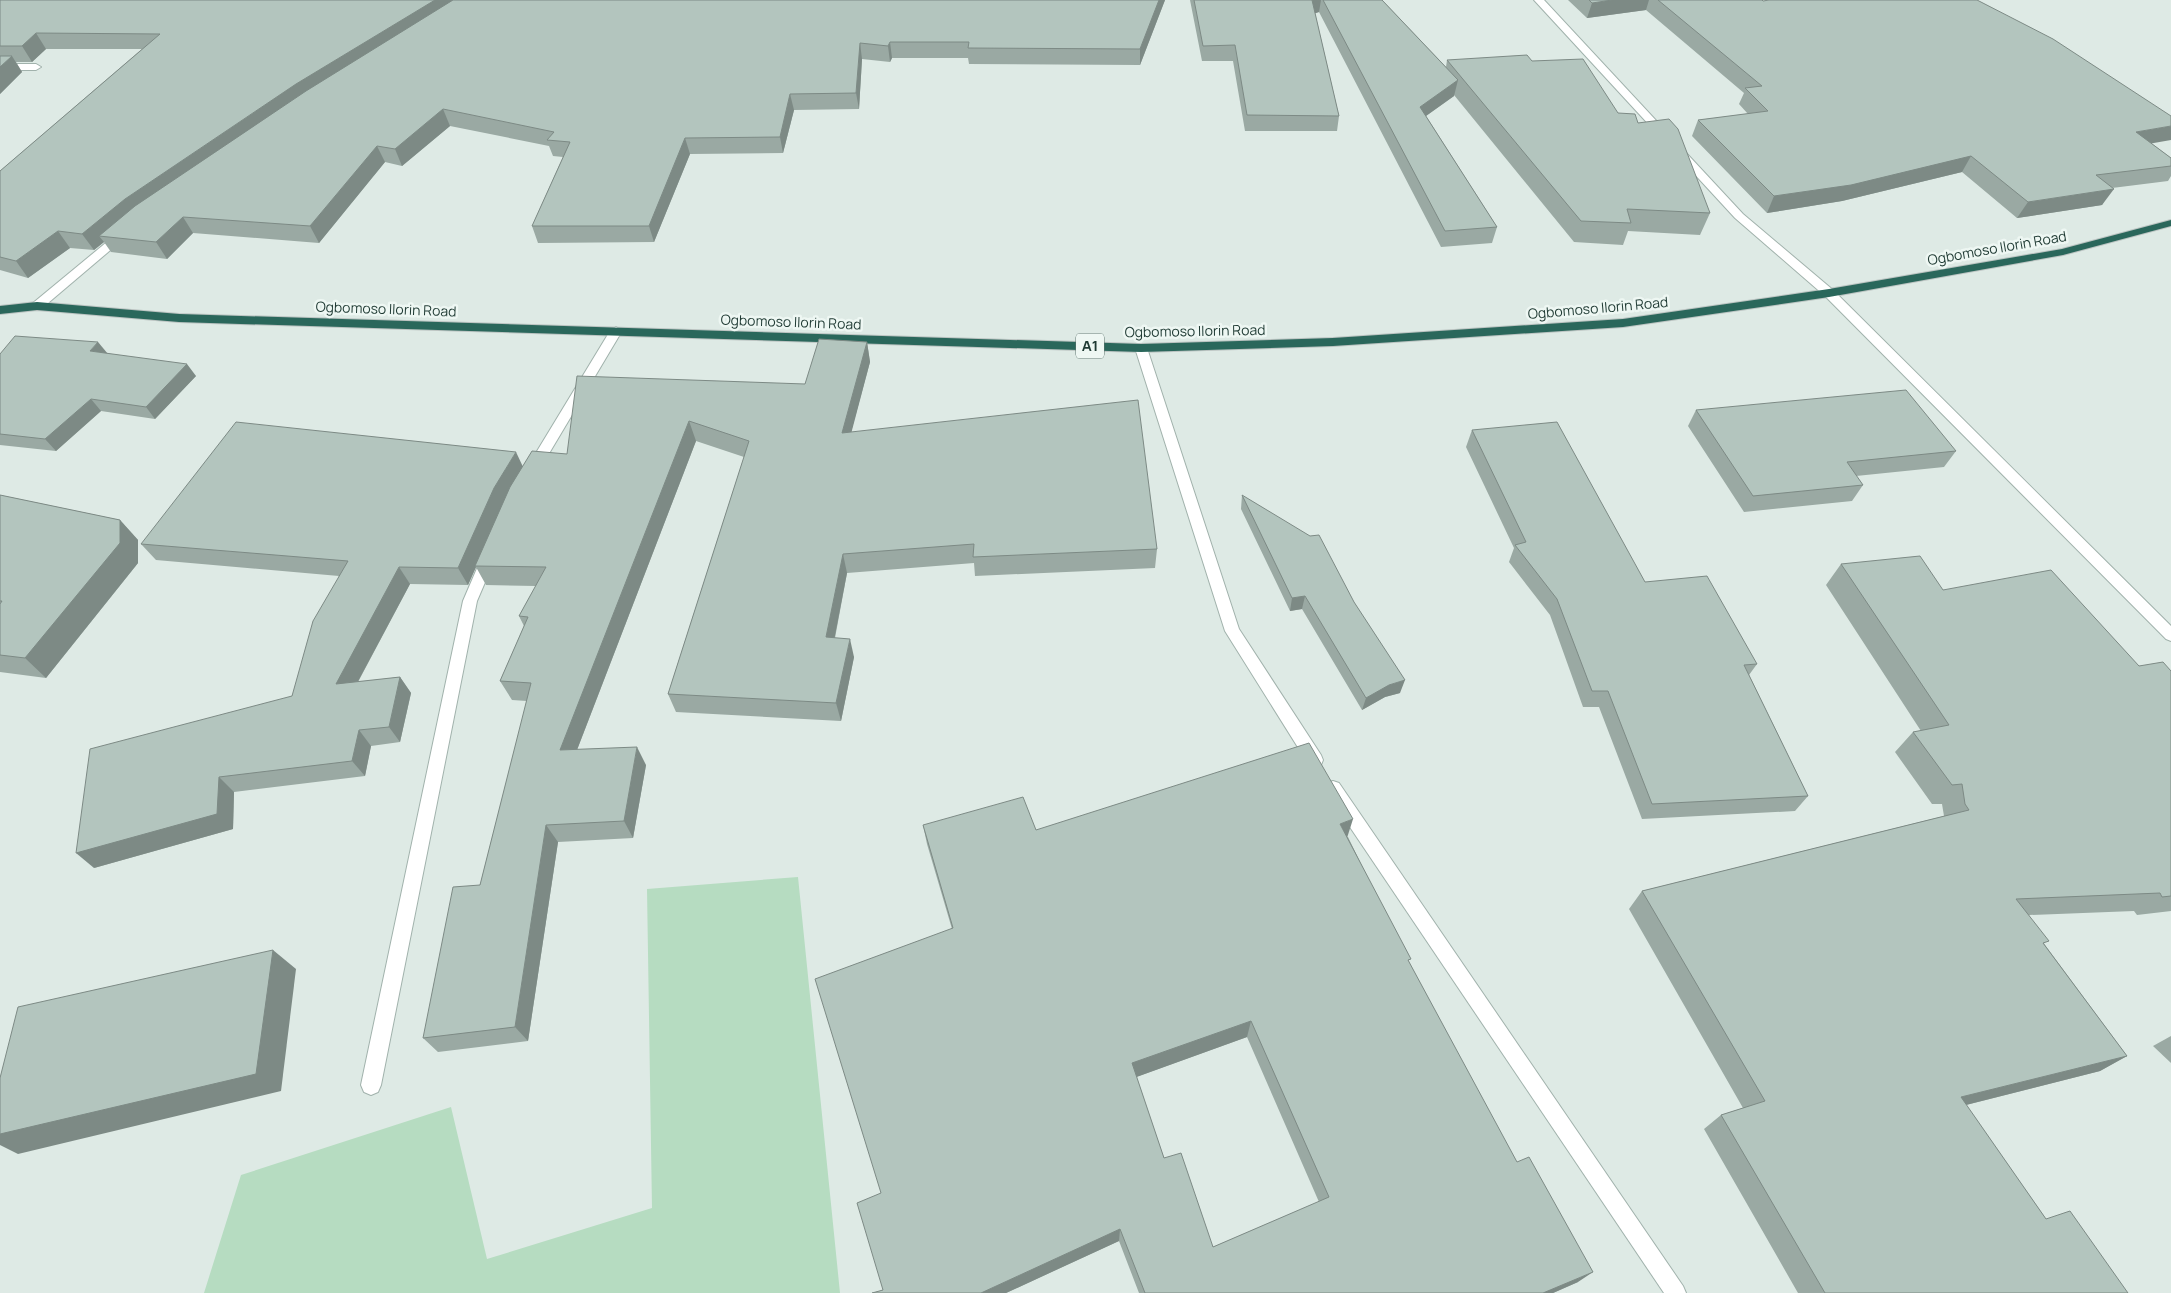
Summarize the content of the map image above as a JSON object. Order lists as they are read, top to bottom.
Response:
{
  "streets": {
    "highway": ["Ogbomoso Ilorin Road", "A1"]
  }
}
